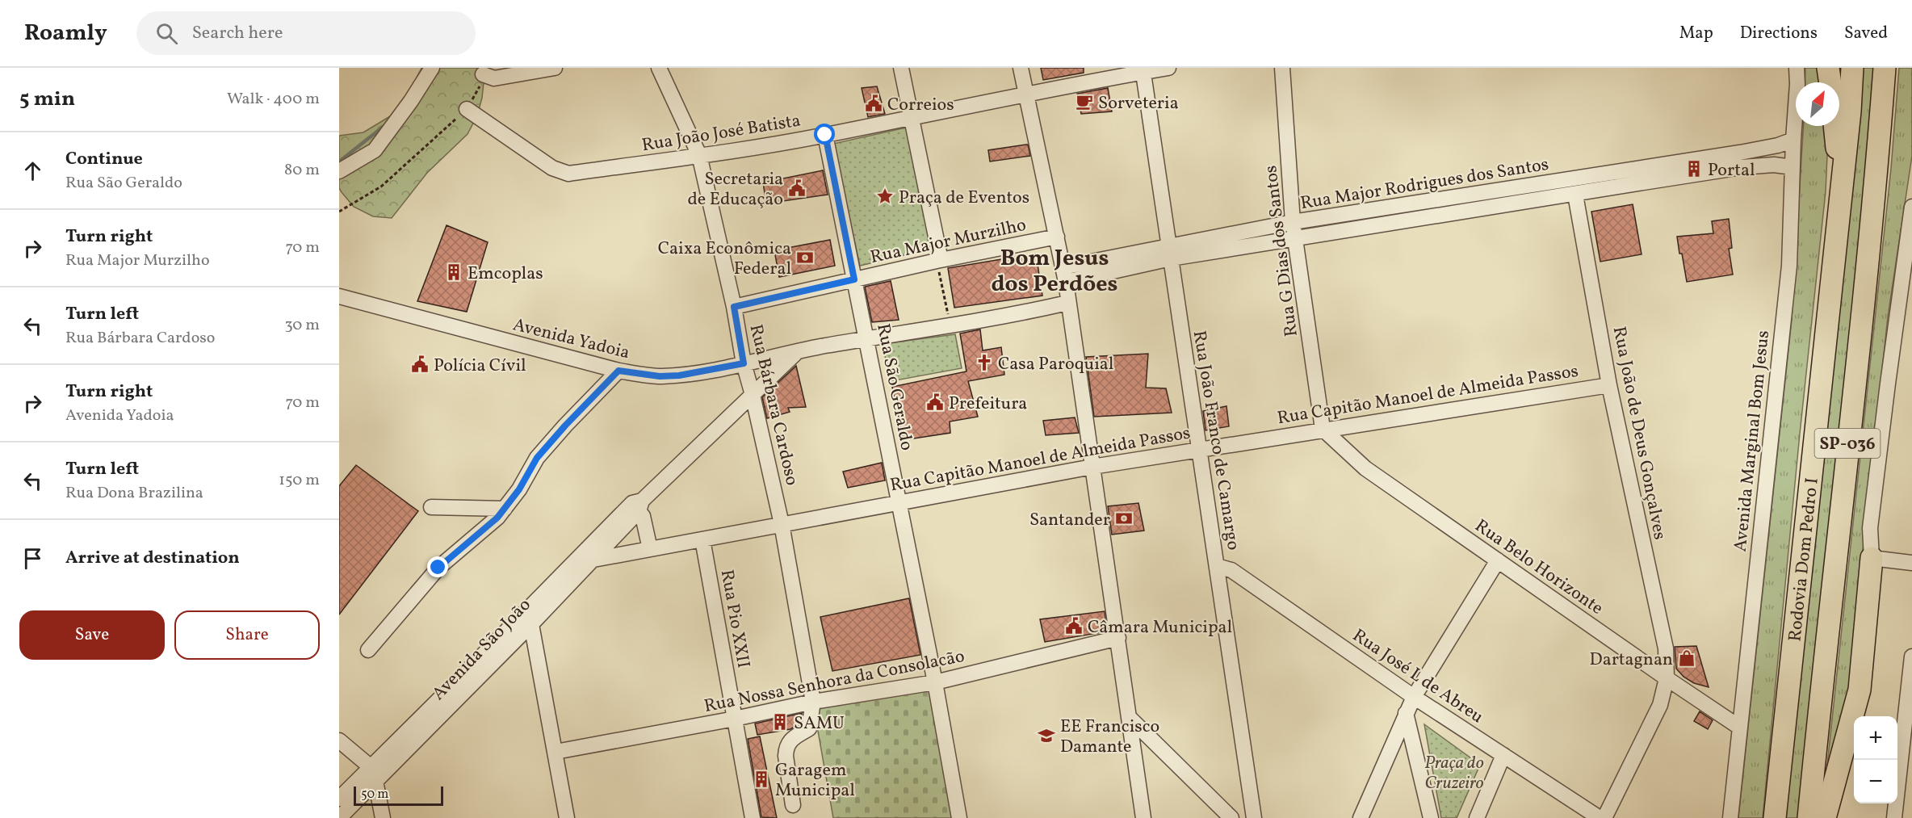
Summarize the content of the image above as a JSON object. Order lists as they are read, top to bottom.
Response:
{
  "streets": {
    "highway": ["SP-036", "Rodovia Dom Pedro I"],
    "street": [
      "Rua João José Batista",
      "Rua Major Rodrigues dos Santos",
      "Rua Major Murzilho",
      "Rua G Dias dos Santos",
      "Avenida Yadoia",
      "Rua São Geraldo",
      "Rua Capitão Manoel de Almeida Passos",
      "Rua Bárbara Cardoso",
      "Rua João de Deus Gonçalves",
      "Rua João Franco de Camargo",
      "Avenida Marginal Bom Jesus",
      "Rua Belo Horizonte",
      "Rua Pio XXII",
      "Avenida São João",
      "Rua José L de Abreu",
      "Rua Nossa Senhora da Consolacão"
    ]
  },
  "crossings": [
    ["Rua João José Batista", "Rua São Geraldo"],
    ["Rua João José Batista", "Rua Bárbara Cardoso"],
    ["Rua João José Batista", "Rua João Franco de Camargo"],
    ["Rua Major Rodrigues dos Santos", "Rua G Dias dos Santos"],
    ["Rua Major Rodrigues dos Santos", "Rua João de Deus Gonçalves"],
    ["Rua Major Rodrigues dos Santos", "Rua João Franco de Camargo"],
    ["Rua Major Rodrigues dos Santos", "Avenida Marginal Bom Jesus"],
    ["Rua Major Murzilho", "Rua São Geraldo"],
    ["Rua Major Murzilho", "Rua Bárbara Cardoso"],
    ["Rua G Dias dos Santos", "Rua Capitão Manoel de Almeida Passos"],
    ["Rua G Dias dos Santos", "Rua Belo Horizonte"],
    ["Avenida Yadoia", "Rua São Geraldo"],
    ["Avenida Yadoia", "Rua Bárbara Cardoso"],
    ["Avenida Yadoia", "Avenida São João"],
    ["Rua São Geraldo", "Rua Capitão Manoel de Almeida Passos"],
    ["Rua São Geraldo", "Rua Nossa Senhora da Consolacão"],
    ["Rua Capitão Manoel de Almeida Passos", "Rua Bárbara Cardoso"],
    ["Rua Capitão Manoel de Almeida Passos", "Rua João de Deus Gonçalves"],
    ["Rua Capitão Manoel de Almeida Passos", "Rua João Franco de Camargo"],
    ["Rua Capitão Manoel de Almeida Passos", "Rua Belo Horizonte"],
    ["Rua Capitão Manoel de Almeida Passos", "Rua Pio XXII"],
    ["Rua Capitão Manoel de Almeida Passos", "Avenida São João"],
    ["Rua Bárbara Cardoso", "Avenida São João"],
    ["Rua Bárbara Cardoso", "Rua Nossa Senhora da Consolacão"],
    ["Rua João de Deus Gonçalves", "Rua Belo Horizonte"],
    ["Rua João Franco de Camargo", "Rua José L de Abreu"],
    ["Avenida Marginal Bom Jesus", "Rua Belo Horizonte"],
    ["Rua Pio XXII", "Rua Nossa Senhora da Consolacão"]
  ],
  "districts": ["Bom Jesus dos Perdões"],
  "parks": ["Praça do Cruzeiro"],
  "places": {
    "cafe": ["Sorveteria"],
    "public building": [
      "Correios",
      "Secretaria de Educação",
      "Polícia Cívil",
      "Prefeitura",
      "Câmara Municipal"
    ],
    "building": [
      "Portal",
      "Emcoplas",
      "SAMU",
      "Garagem Municipal"
    ],
    "place": ["Praça de Eventos"],
    "bank": ["Caixa Econômica Federal", "Santander"],
    "church": ["Casa Paroquial"],
    "shop": ["Dartagnan"],
    "school or university": ["EE Francisco Damante"]
  },
  "scale_bar": "50 m",
  "north": "top right",
  "page": {
    "header": "Roamly",
    "search": "Search here",
    "nav": ["Map", "Directions", "Saved"],
    "heading": ["5 min", "Walk · 400 m"],
    "list": [
      ["Continue", "Rua São Geraldo", "80 m"],
      ["Turn right", "Rua Major Murzilho", "70 m"],
      ["Turn left", "Rua Bárbara Cardoso", "30 m"],
      ["Turn right", "Avenida Yadoia", "70 m"],
      ["Turn left", "Rua Dona Brazilina", "150 m"],
      "Arrive at destination"
    ],
    "buttons": ["Save", "Share"],
    "map_buttons": ["+", "−"],
    "scale": "50 m"
  }
}
